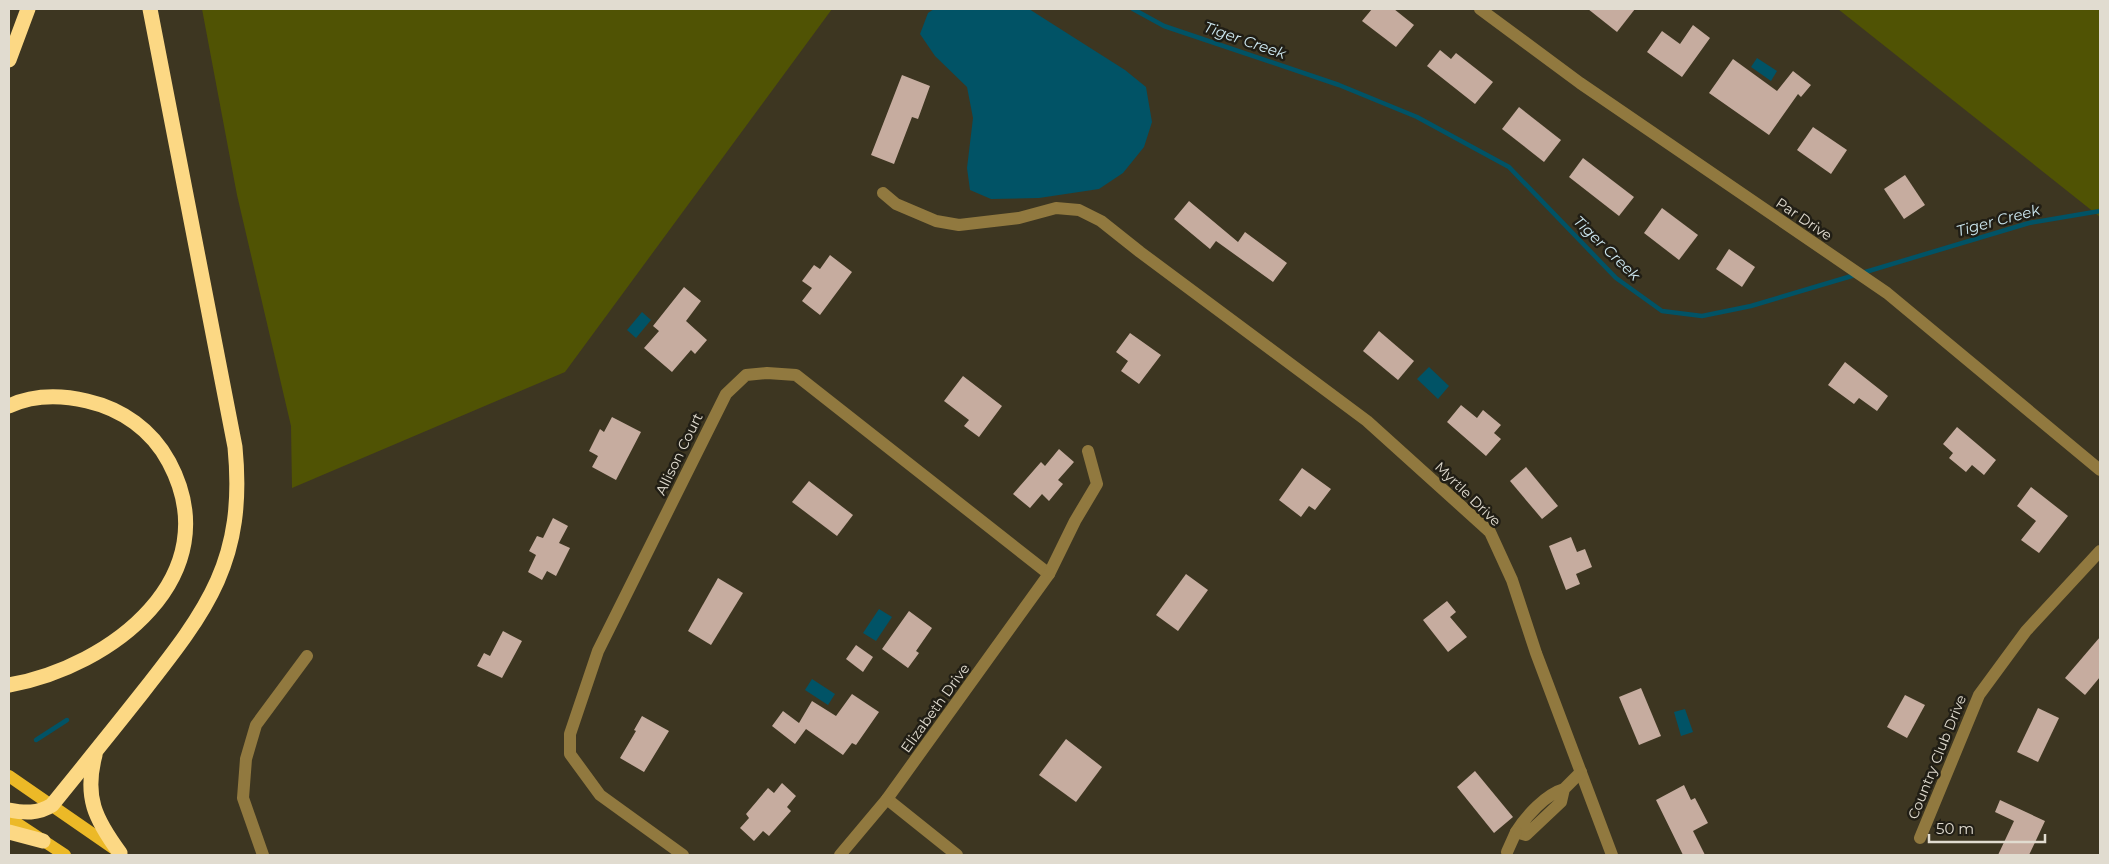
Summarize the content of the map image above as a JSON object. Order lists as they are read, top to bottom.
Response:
{
  "streets": {
    "street": [
      "Par Drive",
      "Allison Court",
      "Myrtle Drive",
      "Elizabeth Drive",
      "Country Club Drive"
    ]
  },
  "crossings": [
    ["Allison Court", "Elizabeth Drive"]
  ],
  "water": ["Tiger Creek"],
  "scale_bar": "50 m"
}
